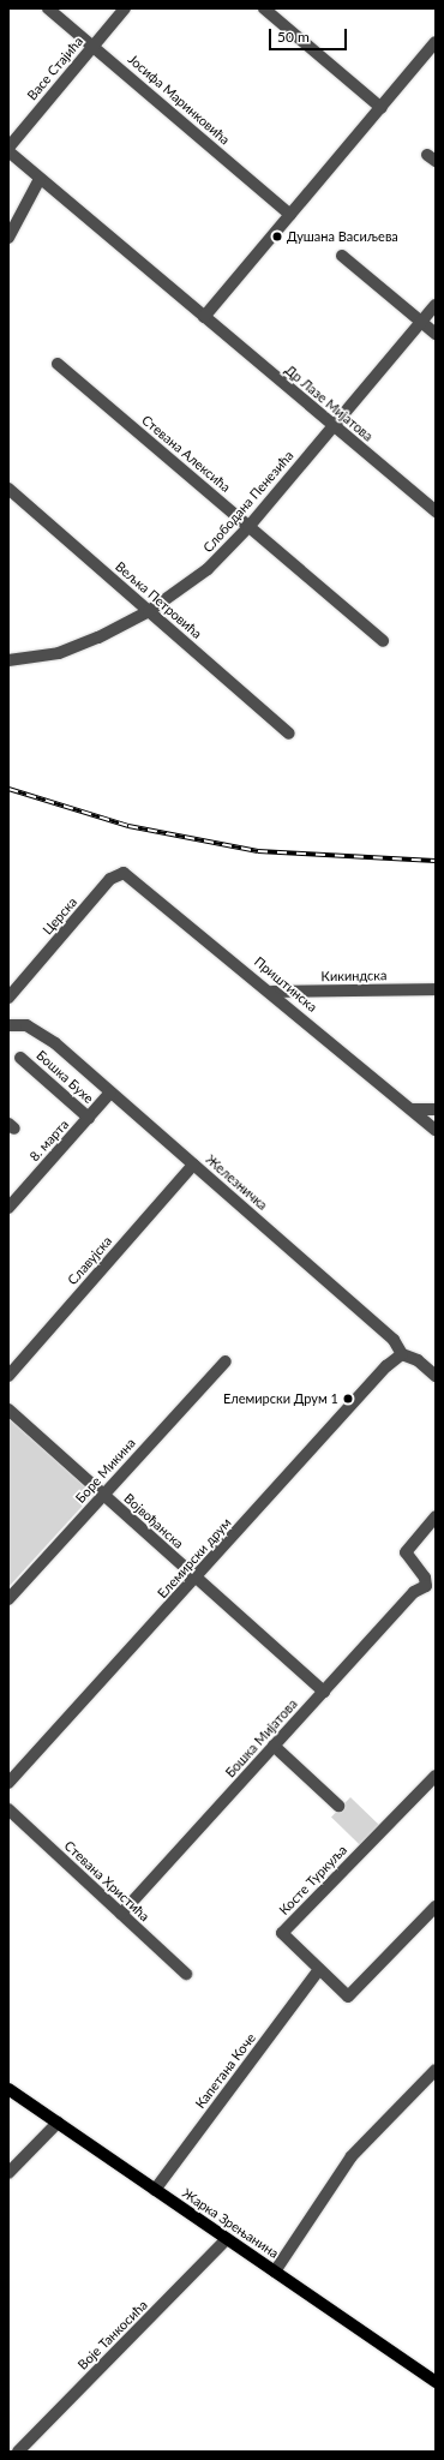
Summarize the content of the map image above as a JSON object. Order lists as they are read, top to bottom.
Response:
{
  "streets": {
    "main road": ["Жарка Зрењанина"],
    "street": [
      "Васе Стајића",
      "Јосифа Маринковића",
      "Др Лазе Мијатова",
      "Стевана Алексића",
      "Слободана Пенезића",
      "Вељка Петровића",
      "Церска",
      "Кикиндска",
      "Приштинска",
      "Бошка Бухе",
      "8. марта",
      "Железничка",
      "Славујска",
      "Боре Микина",
      "Војвођанска",
      "Елемирски друм",
      "Бошка Мијатова",
      "Косте Туркуља",
      "Стевана Христића",
      "Капетана Коче",
      "Воје Танкосића"
    ]
  },
  "crossings": [
    ["Васе Стајића", "Јосифа Маринковића"],
    ["Др Лазе Мијатова", "Слободана Пенезића"],
    ["Стевана Алексића", "Слободана Пенезића"],
    ["Слободана Пенезића", "Вељка Петровића"],
    ["Церска", "Приштинска"],
    ["Кикиндска", "Приштинска"],
    ["Бошка Бухе", "8. марта"],
    ["8. марта", "Железничка"],
    ["Железничка", "Славујска"],
    ["Железничка", "Елемирски друм"],
    ["Боре Микина", "Војвођанска"],
    ["Војвођанска", "Елемирски друм"],
    ["Војвођанска", "Бошка Мијатова"],
    ["Бошка Мијатова", "Стевана Христића"],
    ["Косте Туркуља", "Капетана Коче"],
    ["Капетана Коче", "Жарка Зрењанина"],
    ["Жарка Зрењанина", "Воје Танкосића"]
  ],
  "places": ["Душана Васиљева", "Елемирски Друм 1"],
  "scale_bar": "50 m"
}
